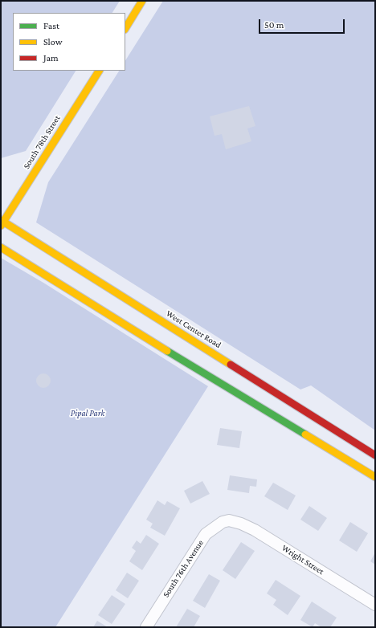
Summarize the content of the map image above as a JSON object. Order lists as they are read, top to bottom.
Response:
{
  "streets": {
    "main road": ["South 78th Street", "West Center Road"],
    "street": ["Wright Street", "South 76th Avenue"]
  },
  "crossings": [
    ["South 78th Street", "West Center Road"],
    ["Wright Street", "South 76th Avenue"]
  ],
  "parks": ["Pipal Park"],
  "legend": ["Fast", "Slow", "Jam"],
  "scale_bar": "50 m"
}
